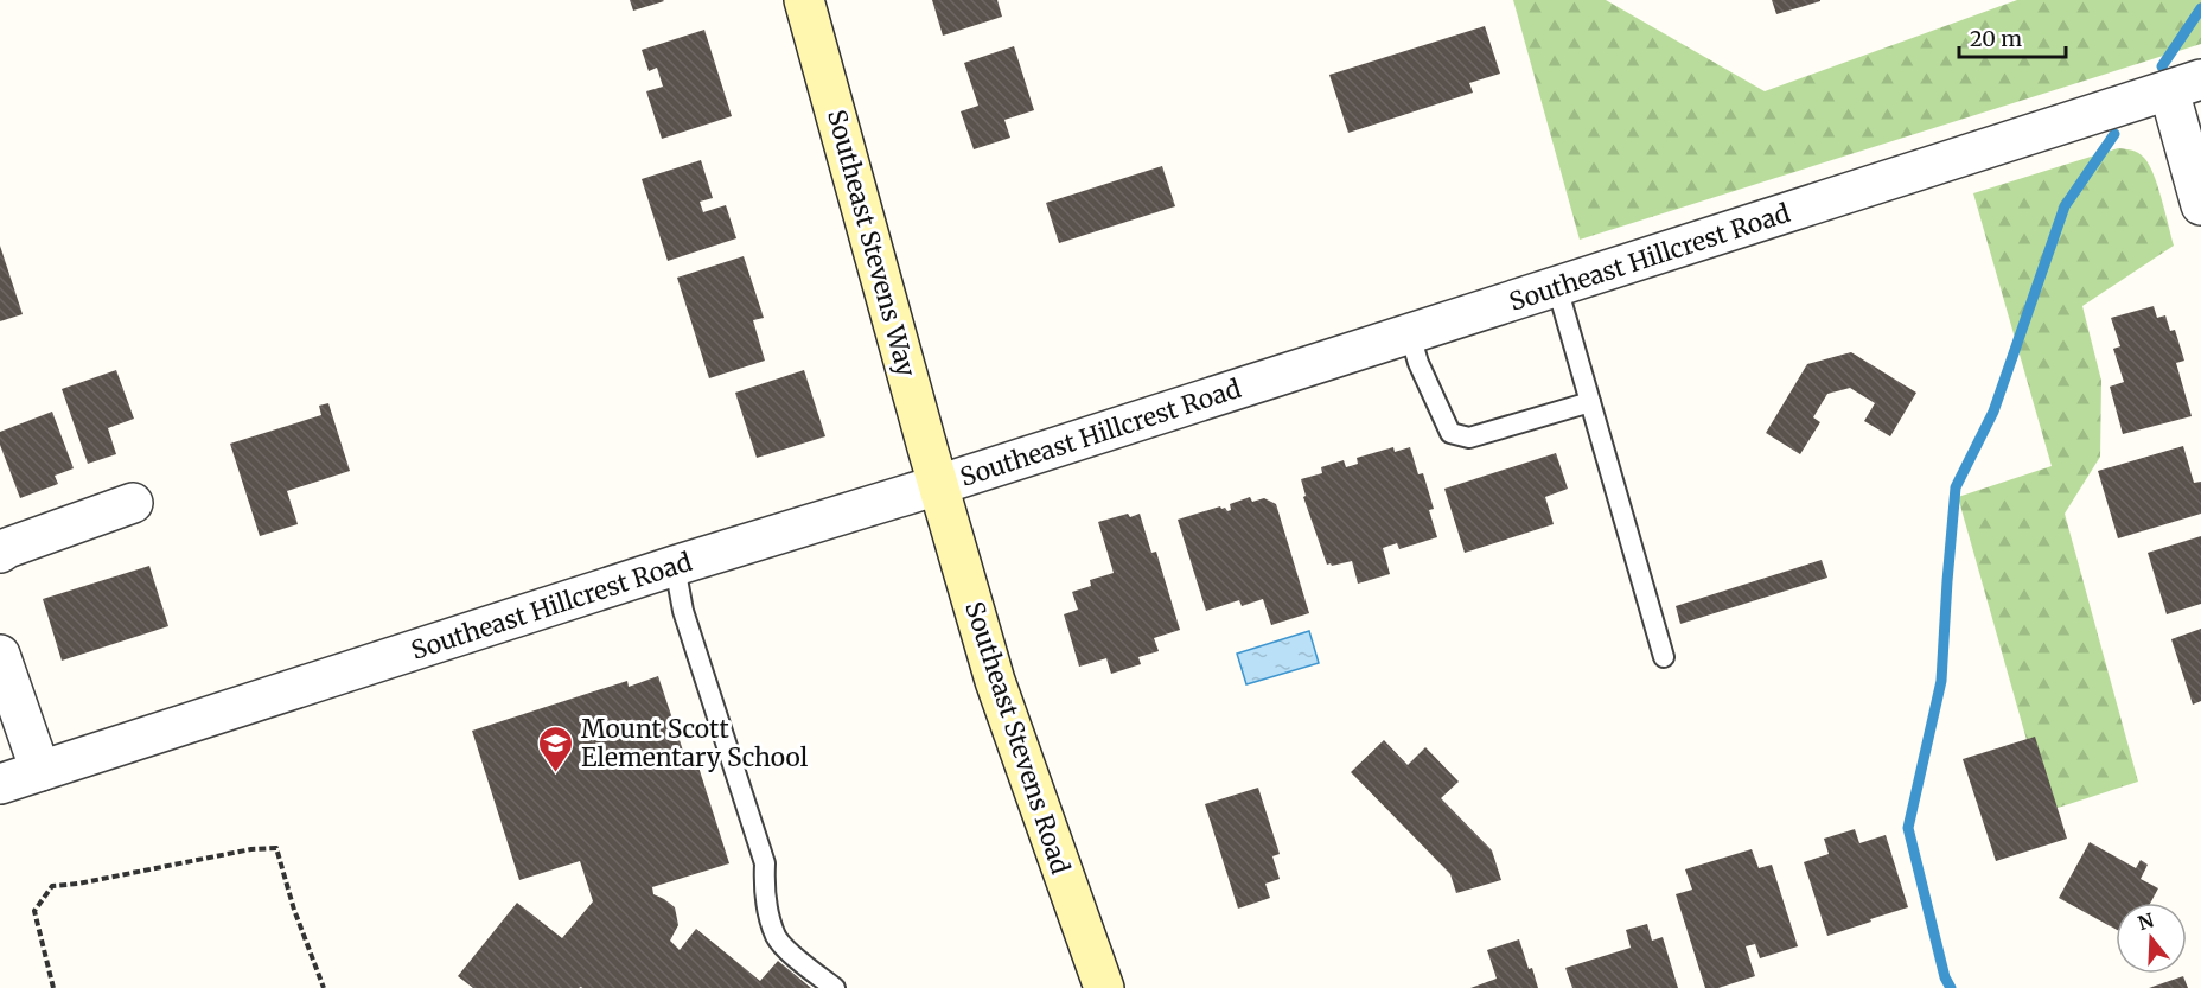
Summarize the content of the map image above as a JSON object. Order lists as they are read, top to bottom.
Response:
{
  "streets": {
    "street": ["Southeast Stevens Way", "Southeast Hillcrest Road", "Southeast Stevens Road"]
  },
  "crossings": [
    ["Southeast Stevens Way", "Southeast Hillcrest Road"],
    ["Southeast Stevens Way", "Southeast Stevens Road"],
    ["Southeast Hillcrest Road", "Southeast Stevens Road"]
  ],
  "places": {
    "school or university": ["Mount Scott Elementary School"]
  },
  "scale_bar": "20 m",
  "north": "top"
}
